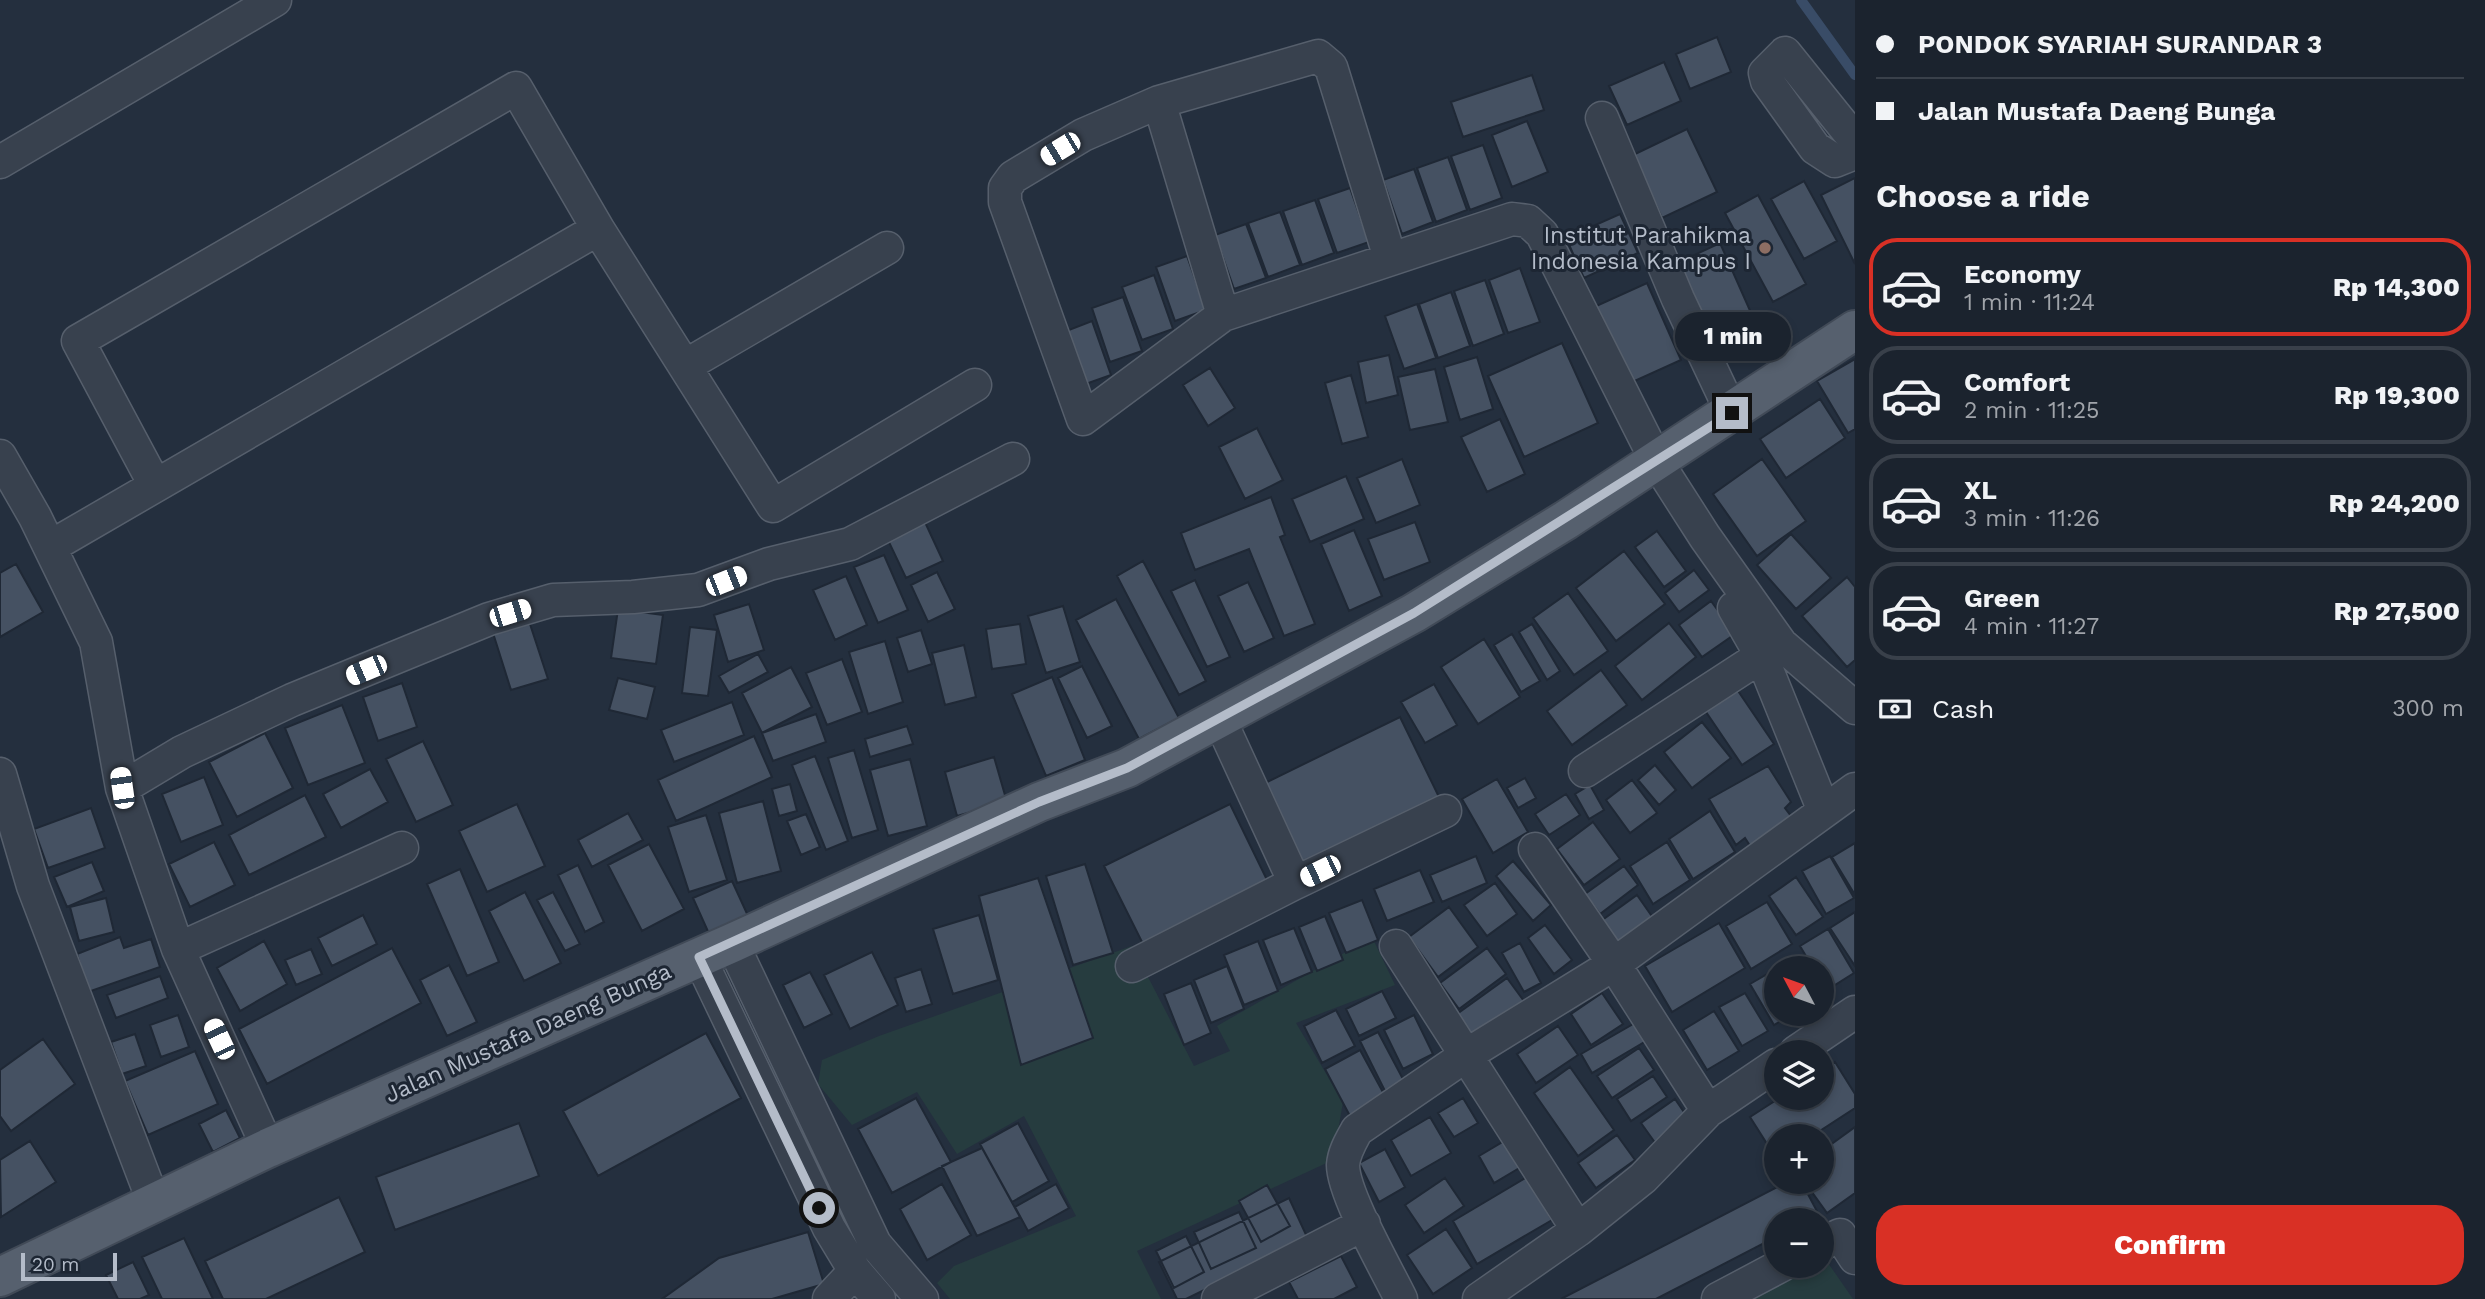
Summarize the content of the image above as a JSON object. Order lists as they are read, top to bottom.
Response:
{
  "streets": {
    "main road": ["Jalan Mustafa Daeng Bunga"]
  },
  "places": ["Institut Parahikma Indonesia Kampus I"],
  "scale_bar": "20 m",
  "north": "top left",
  "page": {
    "banner": ["PONDOK SYARIAH SURANDAR 3", "Jalan Mustafa Daeng Bunga"],
    "heading": "Choose a ride",
    "list": [
      {
        "name": "Economy",
        "note": "1 min · 11:24",
        "value": "Rp 14,300"
      },
      {
        "name": "Comfort",
        "note": "2 min · 11:25",
        "value": "Rp 19,300"
      },
      {
        "name": "XL",
        "note": "3 min · 11:26",
        "value": "Rp 24,200"
      },
      {
        "name": "Green",
        "note": "4 min · 11:27",
        "value": "Rp 27,500"
      }
    ],
    "bubble": "1 min",
    "pay": ["Cash", "300 m"],
    "map_buttons": ["+", "−"],
    "buttons": "Confirm",
    "scale": "20 m"
  }
}
